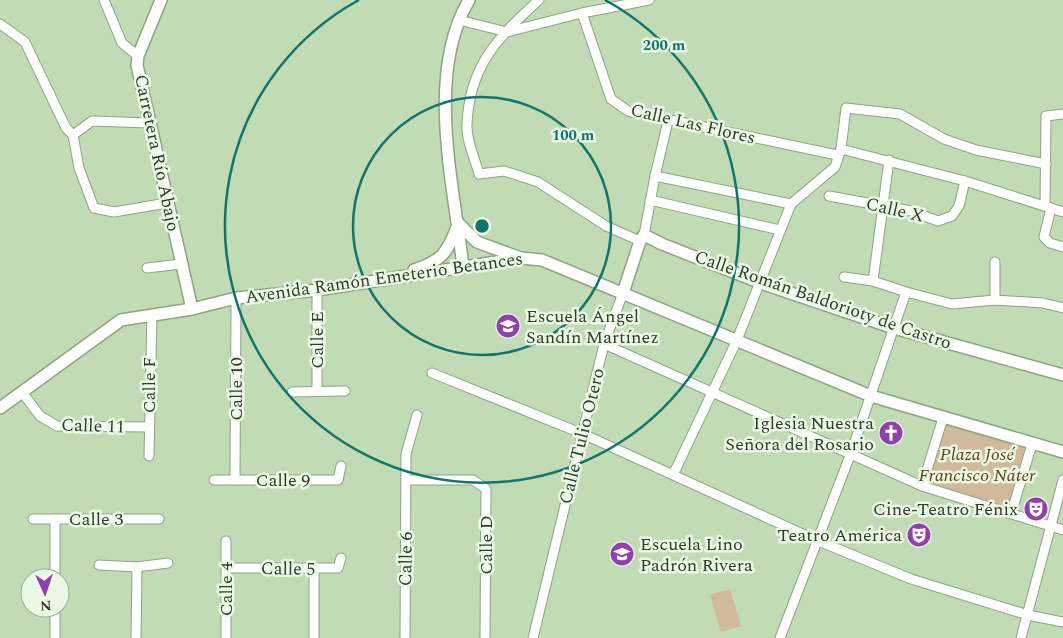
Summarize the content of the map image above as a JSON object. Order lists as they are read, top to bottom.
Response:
{
  "streets": {
    "street": [
      "Calle Las Flores",
      "Carretera Río Abajo",
      "Calle X",
      "Avenida Ramón Emeterio Betances",
      "Calle Román Baldorioty de Castro",
      "Calle E",
      "Calle F",
      "Calle 10",
      "Calle 11",
      "Calle Tulio Otero",
      "Calle 9",
      "Calle 3",
      "Calle D",
      "Calle 6",
      "Calle 5",
      "Calle 4"
    ]
  },
  "crossings": [
    ["Calle Las Flores", "Calle X"],
    ["Calle Las Flores", "Calle Tulio Otero"],
    ["Carretera Río Abajo", "Avenida Ramón Emeterio Betances"],
    ["Avenida Ramón Emeterio Betances", "Calle E"],
    ["Avenida Ramón Emeterio Betances", "Calle F"],
    ["Avenida Ramón Emeterio Betances", "Calle 10"],
    ["Avenida Ramón Emeterio Betances", "Calle 11"],
    ["Avenida Ramón Emeterio Betances", "Calle Tulio Otero"],
    ["Calle Román Baldorioty de Castro", "Calle Tulio Otero"],
    ["Calle F", "Calle 11"],
    ["Calle 10", "Calle 9"],
    ["Calle D", "Calle 6"],
    ["Calle 5", "Calle 4"]
  ],
  "parks": ["Plaza José Francisco Náter"],
  "places": {
    "school or university": ["Escuela Ángel Sandín Martínez", "Escuela Lino Padrón Rivera"],
    "church": ["Iglesia Nuestra Señora del Rosario"],
    "theatre": ["Cine-Teatro Fénix", "Teatro América"]
  },
  "north": "bottom",
  "rings": ["200 m", "100 m"]
}
